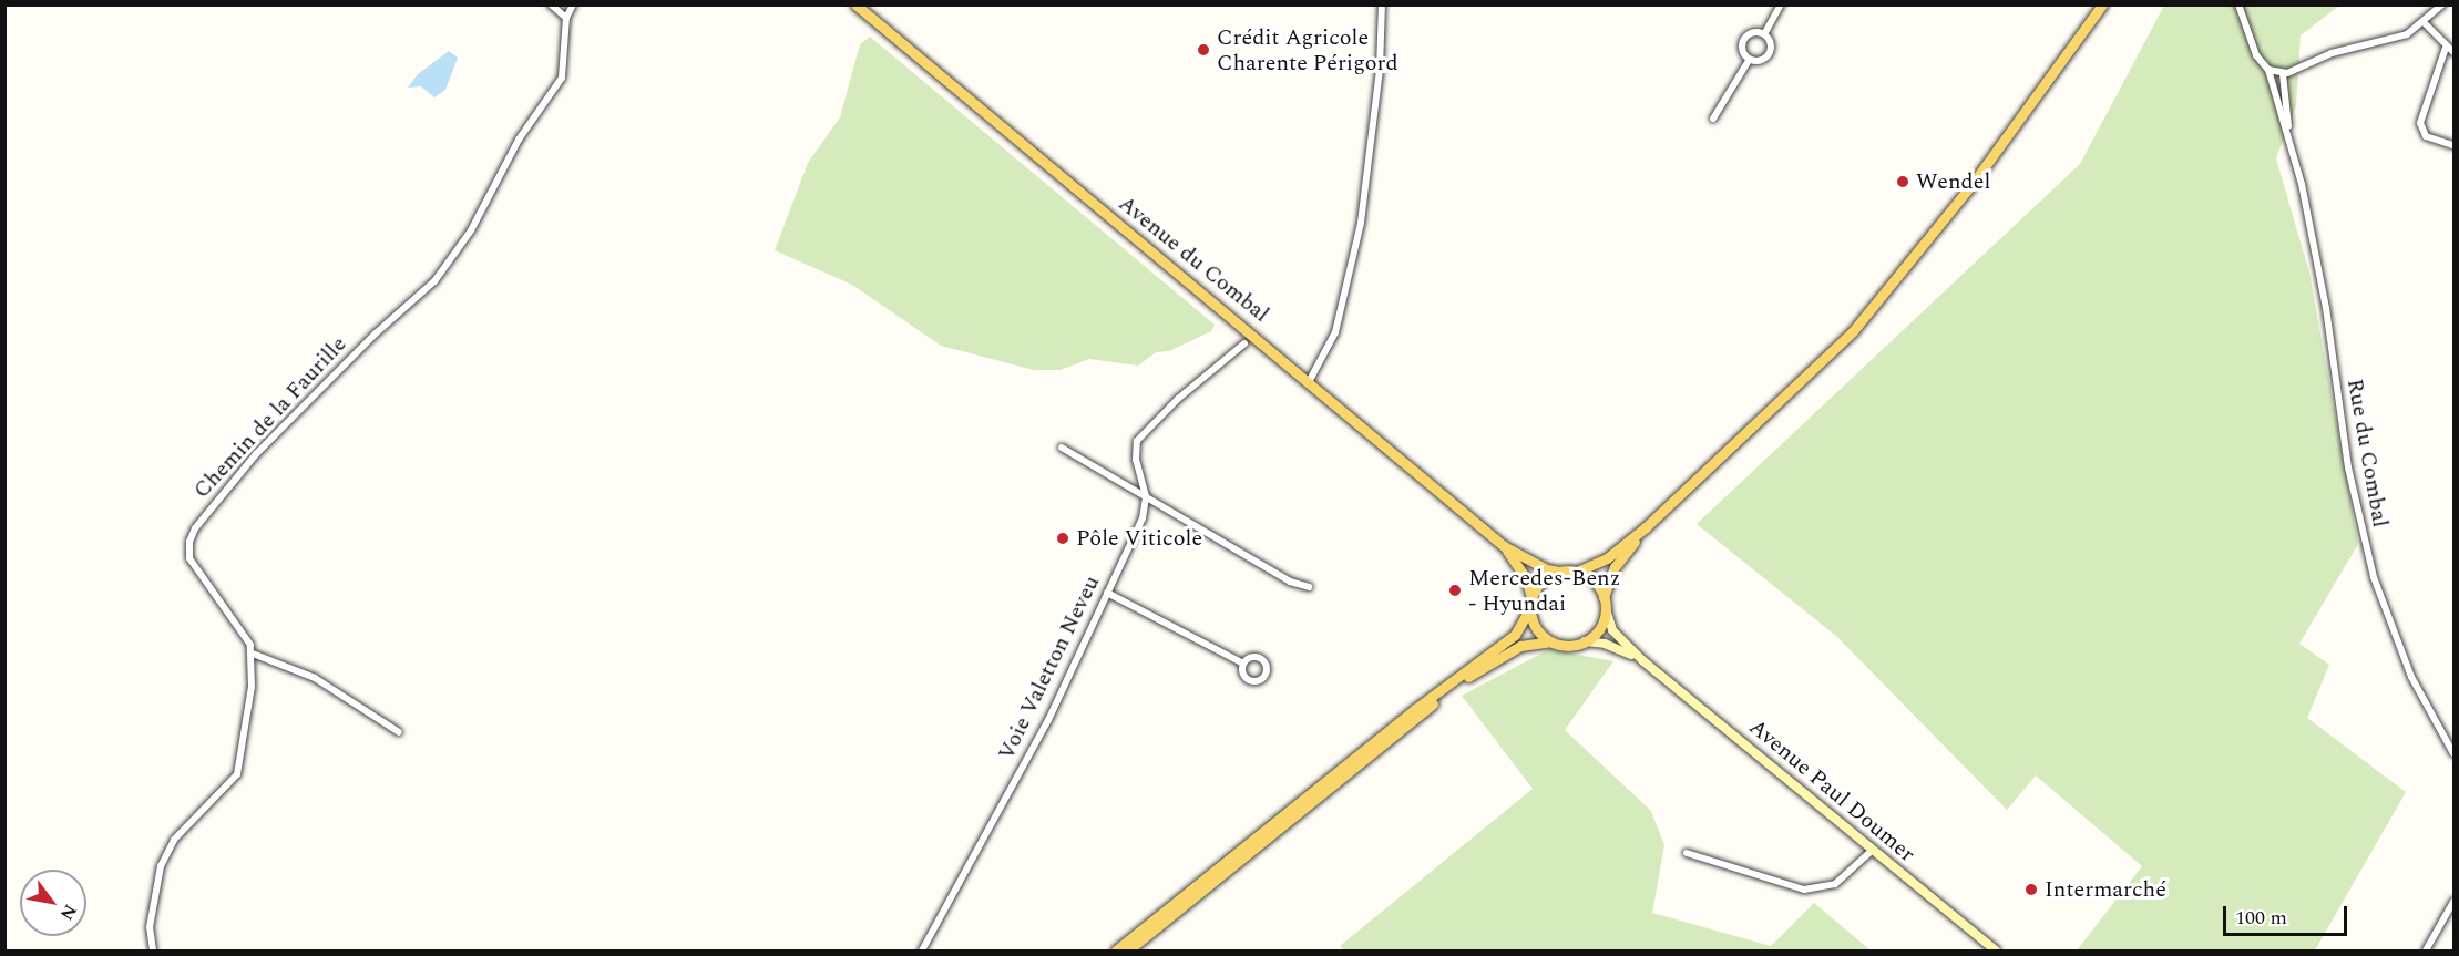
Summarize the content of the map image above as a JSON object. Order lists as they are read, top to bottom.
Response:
{
  "streets": {
    "main road": ["Avenue du Combal", "Avenue Paul Doumer"],
    "street": ["Chemin de la Faurille", "Rue du Combal", "Voie Valetton Neveu"]
  },
  "places": [
    "Crédit Agricole Charente Périgord",
    "Wendel",
    "Pôle Viticole",
    "Mercedes-Benz - Hyundai",
    "Intermarché"
  ],
  "scale_bar": "100 m",
  "north": "bottom right"
}
